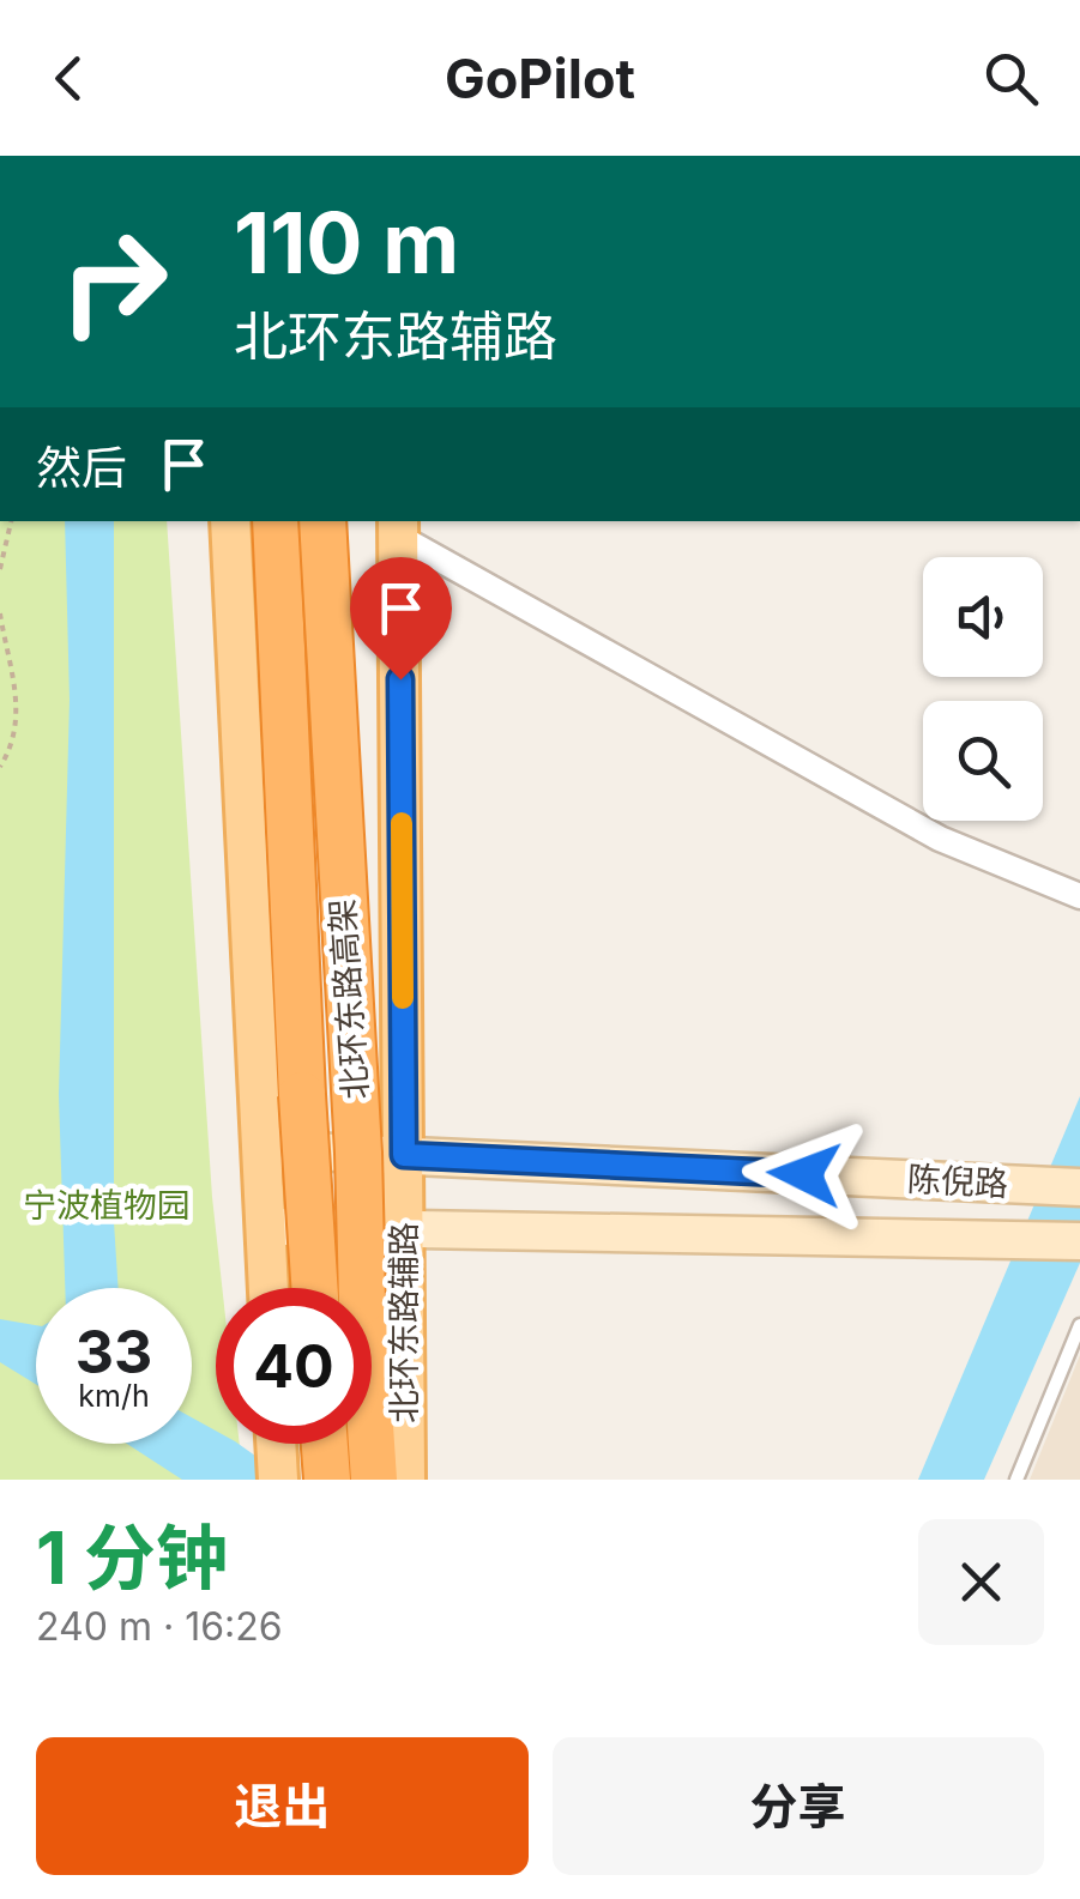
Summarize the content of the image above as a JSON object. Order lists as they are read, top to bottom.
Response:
{
  "streets": {
    "highway": ["北环东路高架"],
    "main road": ["北环东路辅路"],
    "street": ["陈倪路"]
  },
  "crossings": [
    ["陈倪路", "北环东路辅路"]
  ],
  "parks": ["宁波植物园"],
  "page": {
    "header": "GoPilot",
    "turn": ["110 m", "北环东路辅路"],
    "then": "然后",
    "speed": "33 km/h",
    "limit": "40",
    "heading": ["1 分钟", "240 m · 16:26"],
    "buttons": ["退出", "分享"]
  }
}
